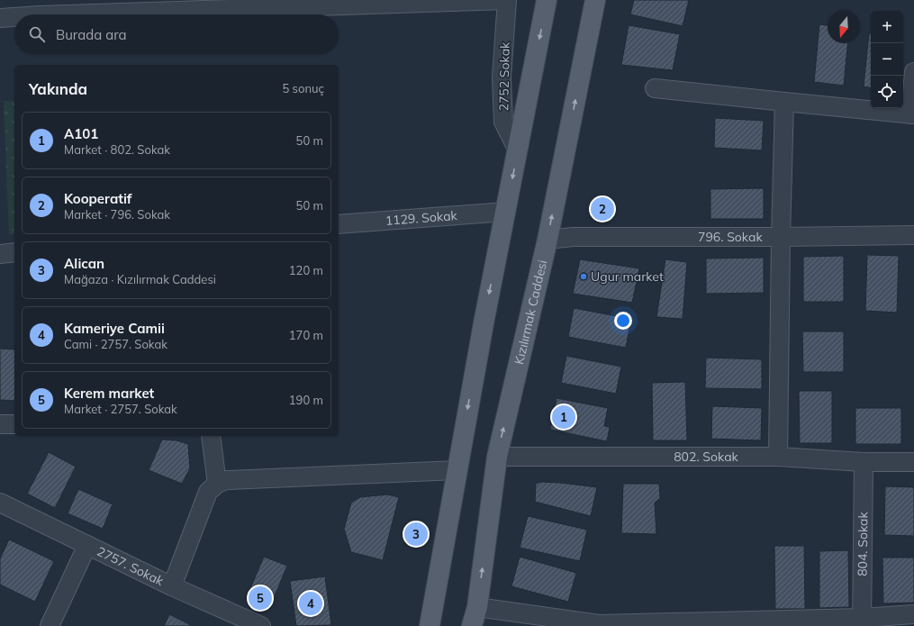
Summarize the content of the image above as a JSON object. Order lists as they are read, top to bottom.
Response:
{
  "streets": {
    "main road": ["Kızılırmak Caddesi"],
    "street": [
      "2752 Sokak",
      "1129. Sokak",
      "796. Sokak",
      "802. Sokak",
      "804. Sokak",
      "2757. Sokak"
    ]
  },
  "crossings": [
    ["796. Sokak", "Kızılırmak Caddesi"],
    ["Kızılırmak Caddesi", "802. Sokak"],
    ["802. Sokak", "804. Sokak"]
  ],
  "places": ["Ugur market"],
  "north": "bottom",
  "page": {
    "map_buttons": ["+", "−"],
    "search": "Burada ara",
    "heading": ["Yakında", "5 sonuç"],
    "list": [
      {
        "mark": "1",
        "name": "A101",
        "note": "Market · 802. Sokak",
        "value": "50 m"
      },
      {
        "mark": "2",
        "name": "Kooperatif",
        "note": "Market · 796. Sokak",
        "value": "50 m"
      },
      {
        "mark": "3",
        "name": "Alican",
        "note": "Mağaza · Kızılırmak Caddesi",
        "value": "120 m"
      },
      {
        "mark": "4",
        "name": "Kameriye Camii",
        "note": "Cami · 2757. Sokak",
        "value": "170 m"
      },
      {
        "mark": "5",
        "name": "Kerem market",
        "note": "Market · 2757. Sokak",
        "value": "190 m"
      }
    ],
    "pins": [
      "2",
      "1",
      "3",
      "5",
      "4"
    ]
  }
}
